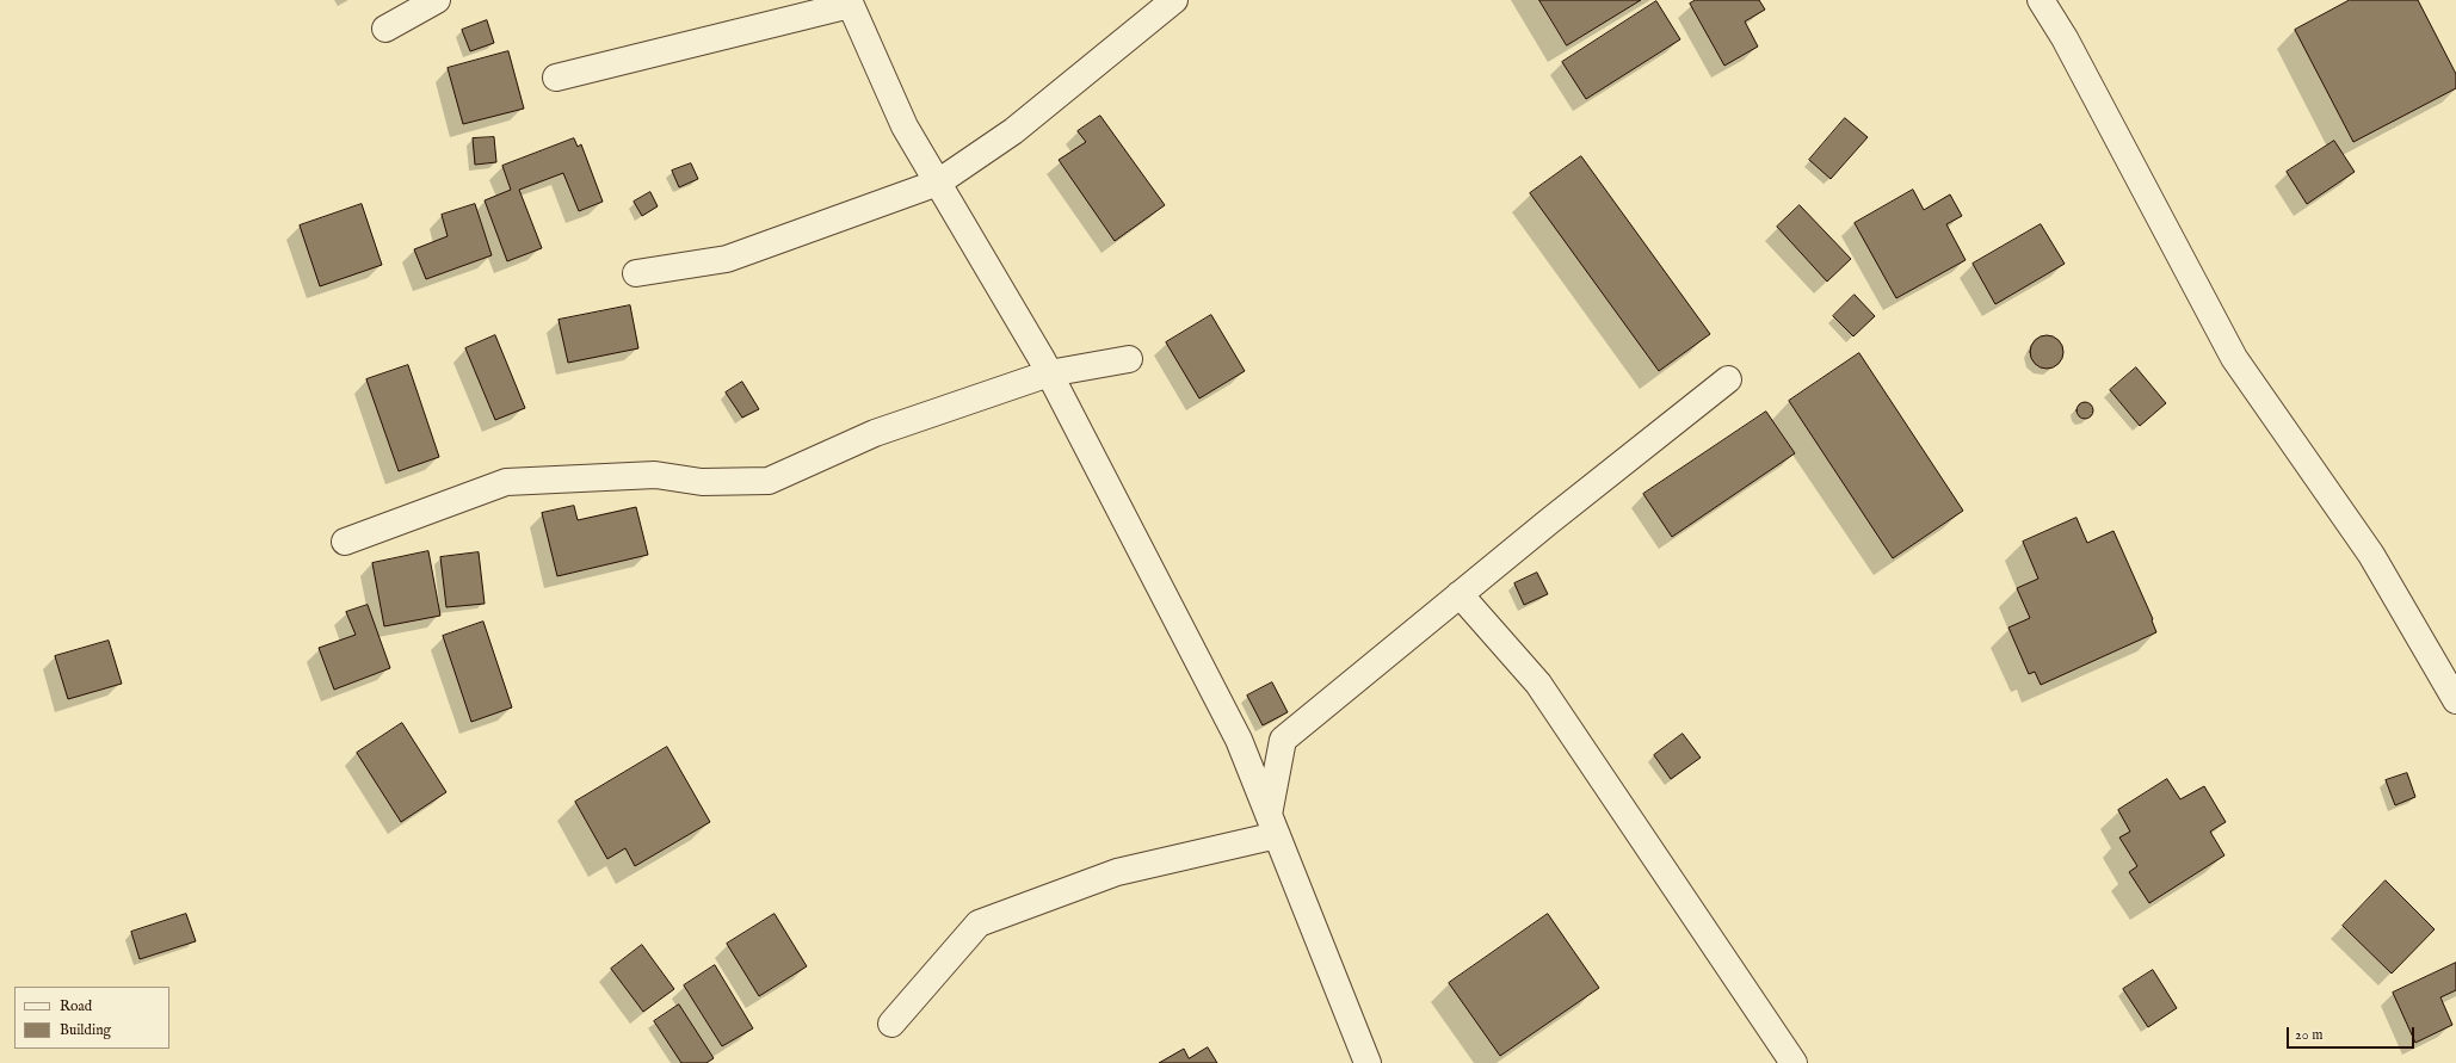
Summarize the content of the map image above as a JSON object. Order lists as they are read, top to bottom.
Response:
{
  "legend": ["Road", "Building"],
  "scale_bar": "20 m"
}
